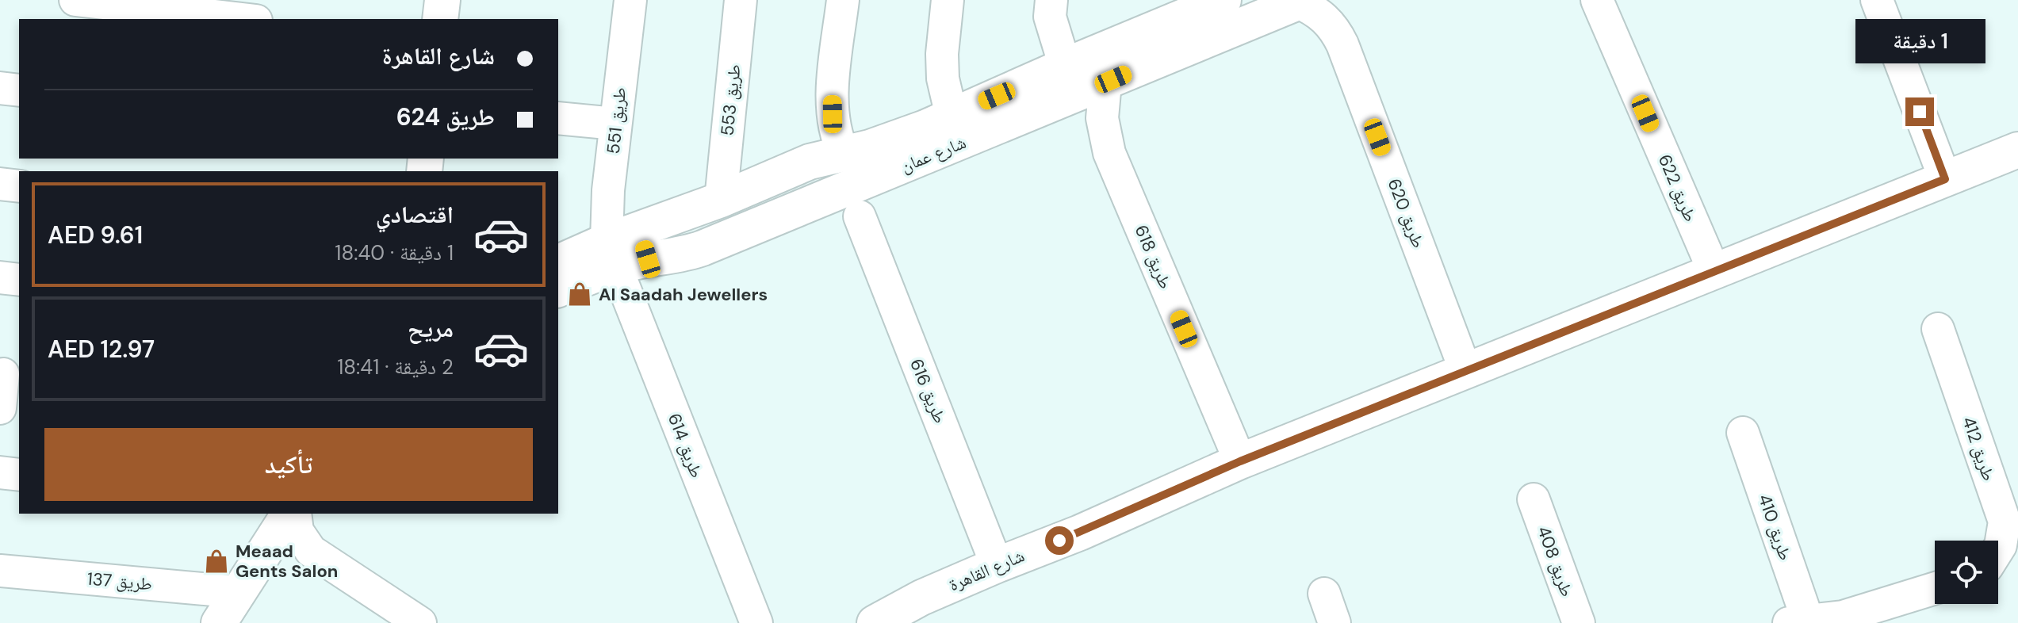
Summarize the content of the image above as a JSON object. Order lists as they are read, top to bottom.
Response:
{
  "streets": {
    "street": [
      "طريق 553",
      "طريق 551",
      "شارع عمان",
      "طريق 622",
      "طريق 620",
      "طريق 618",
      "طريق 616",
      "طريق 614",
      "طريق 412",
      "طريق 410",
      "طريق 408",
      "شارع القاهرة",
      "طريق 137"
    ]
  },
  "crossings": [
    ["طريق 553", "شارع عمان"],
    ["طريق 551", "شارع عمان"],
    ["طريق 551", "طريق 614"],
    ["شارع عمان", "طريق 620"],
    ["شارع عمان", "طريق 618"],
    ["شارع عمان", "طريق 614"],
    ["طريق 622", "شارع القاهرة"],
    ["طريق 620", "شارع القاهرة"],
    ["طريق 618", "شارع القاهرة"],
    ["طريق 616", "شارع القاهرة"]
  ],
  "places": {
    "shop": ["Al Saadah Jewellers", "Meaad Gents Salon"]
  },
  "page": {
    "bubble": "1 دقيقة",
    "banner": ["شارع القاهرة", "طريق 624"],
    "list": [
      {
        "name": "اقتصادي",
        "note": "1 دقيقة · 18:40",
        "value": "AED 9.61"
      },
      {
        "name": "مريح",
        "note": "2 دقيقة · 18:41",
        "value": "AED 12.97"
      }
    ],
    "buttons": "تأكيد"
  }
}
